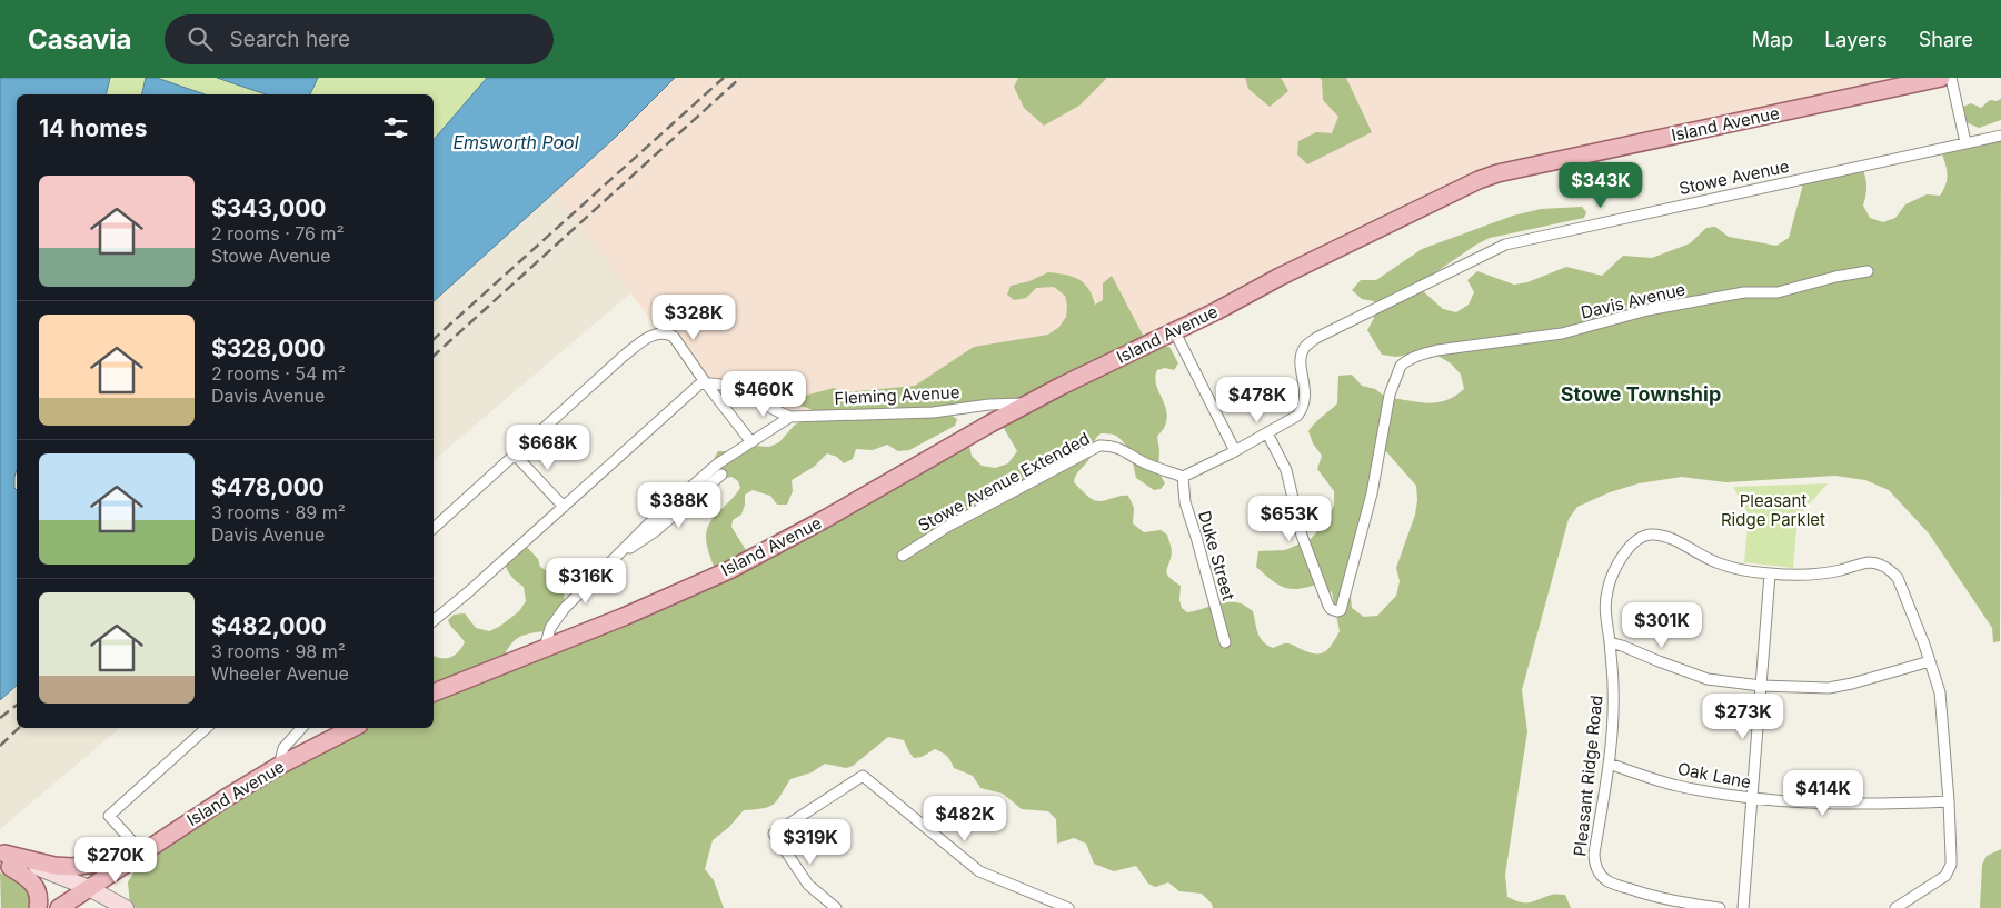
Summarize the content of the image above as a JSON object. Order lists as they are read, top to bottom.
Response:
{
  "streets": {
    "main road": ["Island Avenue"],
    "street": [
      "Stowe Avenue",
      "Davis Avenue",
      "Fleming Avenue",
      "Stowe Avenue Extended",
      "Duke Street",
      "Pleasant Ridge Road",
      "Oak Lane"
    ]
  },
  "crossings": [
    ["Island Avenue", "Fleming Avenue"],
    ["Stowe Avenue", "Davis Avenue"],
    ["Stowe Avenue Extended", "Duke Street"],
    ["Pleasant Ridge Road", "Oak Lane"]
  ],
  "districts": ["Stowe Township"],
  "water": ["Emsworth Pool"],
  "parks": ["Pleasant Ridge Parklet"],
  "page": {
    "header": "Casavia",
    "search": "Search here",
    "nav": ["Map", "Layers", "Share"],
    "heading": "14 homes",
    "list": [
      {
        "name": "$343,000",
        "note": "2 rooms · 76 m² · Stowe Avenue"
      },
      {
        "name": "$328,000",
        "note": "2 rooms · 54 m² · Davis Avenue"
      },
      {
        "name": "$478,000",
        "note": "3 rooms · 89 m² · Davis Avenue"
      },
      {
        "name": "$482,000",
        "note": "3 rooms · 98 m² · Wheeler Avenue"
      }
    ],
    "price": [
      "$343K",
      "$328K",
      "$460K",
      "$478K",
      "$668K",
      "$388K",
      "$653K",
      "$316K",
      "$301K",
      "$273K",
      "$414K",
      "$482K",
      "$319K",
      "$270K"
    ]
  }
}
